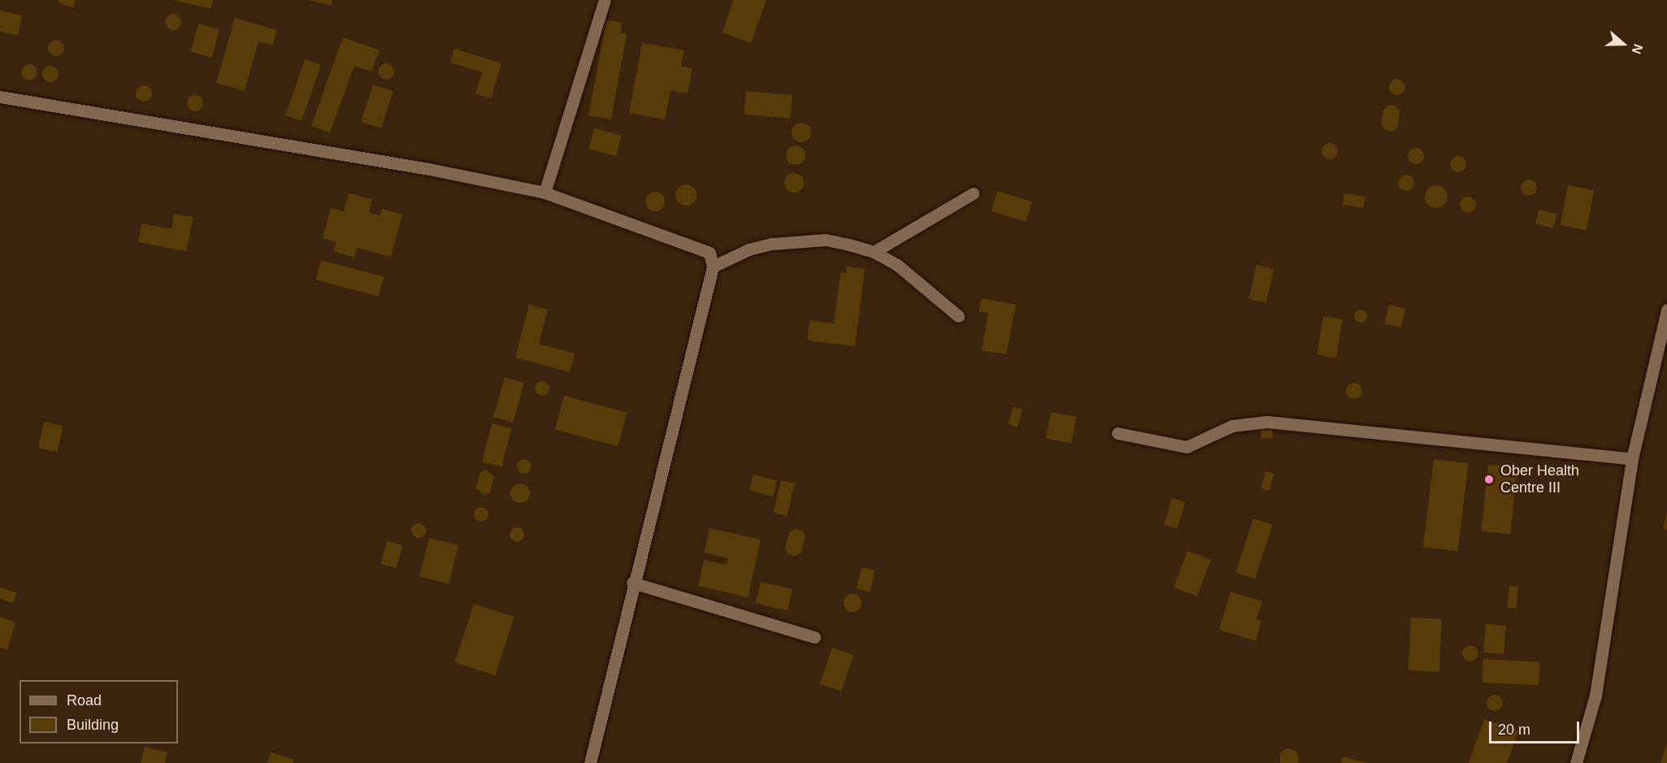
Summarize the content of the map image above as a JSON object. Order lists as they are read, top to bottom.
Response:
{
  "places": ["Ober Health Centre III"],
  "legend": ["Road", "Building"],
  "scale_bar": "20 m",
  "north": "right"
}
